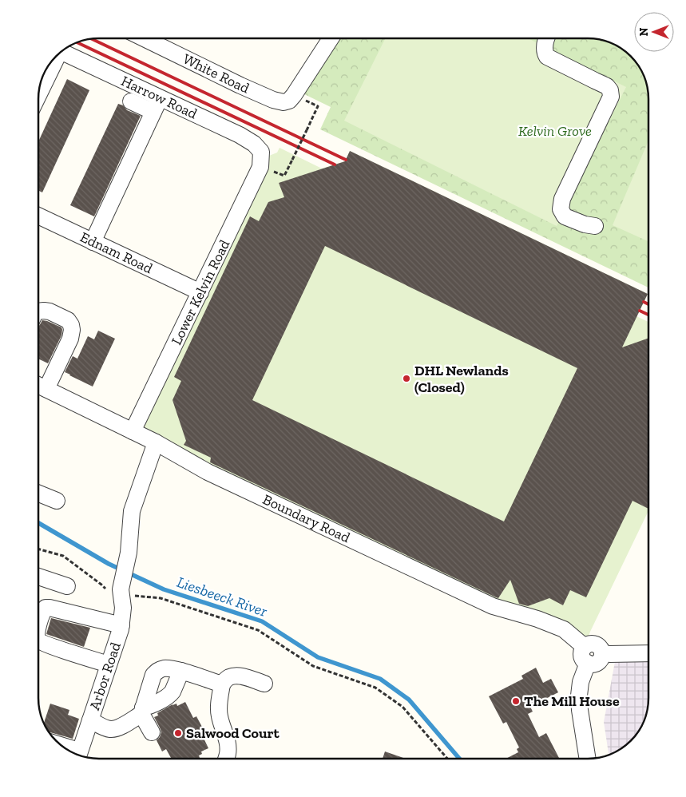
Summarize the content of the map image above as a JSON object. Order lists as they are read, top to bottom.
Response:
{
  "streets": {
    "street": [
      "White Road",
      "Harrow Road",
      "Ednam Road",
      "Lower Kelvin Road",
      "Boundary Road",
      "Arbor Road"
    ]
  },
  "crossings": [
    ["Harrow Road", "Lower Kelvin Road"],
    ["Ednam Road", "Lower Kelvin Road"],
    ["Lower Kelvin Road", "Boundary Road"],
    ["Boundary Road", "Arbor Road"]
  ],
  "water": ["Liesbeeck River"],
  "parks": ["Kelvin Grove"],
  "places": ["DHL Newlands (Closed)", "The Mill House", "Salwood Court"],
  "north": "left"
}
